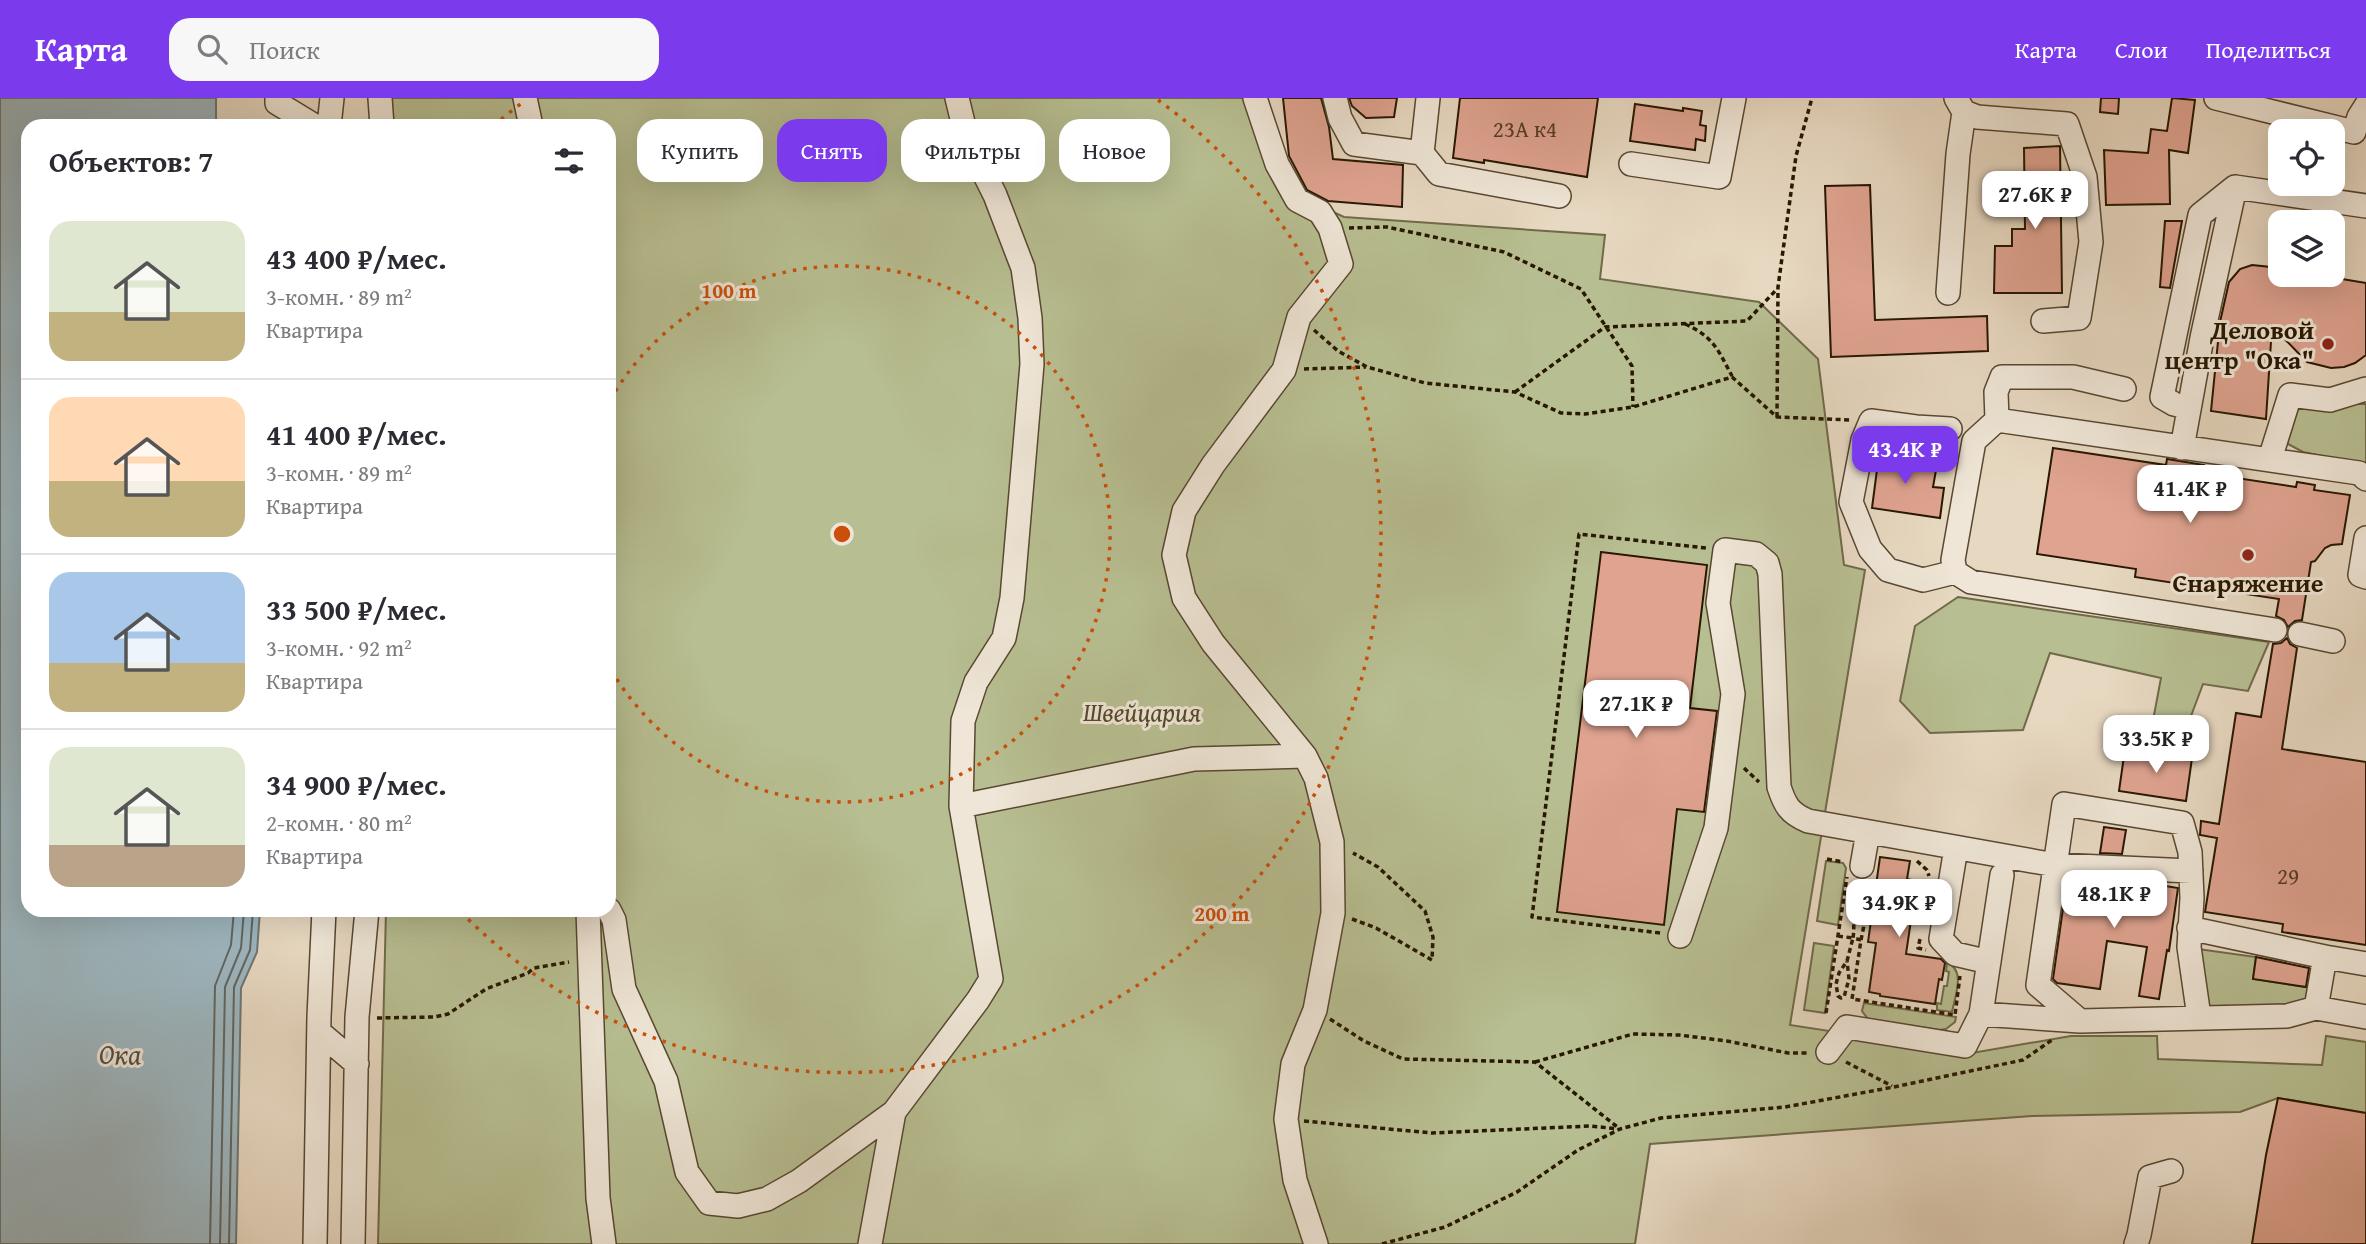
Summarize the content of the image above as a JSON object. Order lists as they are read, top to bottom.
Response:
{
  "water": ["Ока"],
  "parks": ["Швейцария"],
  "places": ["Деловой центр \"Ока\"", "Снаряжение"],
  "house_numbers": ["23А к4", "29"],
  "page": {
    "header": "Карта",
    "search": "Поиск",
    "nav": ["Карта", "Слои", "Поделиться"],
    "chip": [
      "Купить",
      "Снять",
      "Фильтры",
      "Новое"
    ],
    "heading": "Объектов: 7",
    "price": [
      "27.6K ₽",
      "43.4K ₽",
      "41.4K ₽",
      "27.1K ₽",
      "33.5K ₽",
      "48.1K ₽",
      "34.9K ₽"
    ],
    "list": [
      {
        "name": "43 400 ₽/мес.",
        "note": "3-комн. · 89 m² · Квартира"
      },
      {
        "name": "41 400 ₽/мес.",
        "note": "3-комн. · 89 m² · Квартира"
      },
      {
        "name": "33 500 ₽/мес.",
        "note": "3-комн. · 92 m² · Квартира"
      },
      {
        "name": "34 900 ₽/мес.",
        "note": "2-комн. · 80 m² · Квартира"
      }
    ]
  },
  "rings": ["100 m", "200 m"]
}
